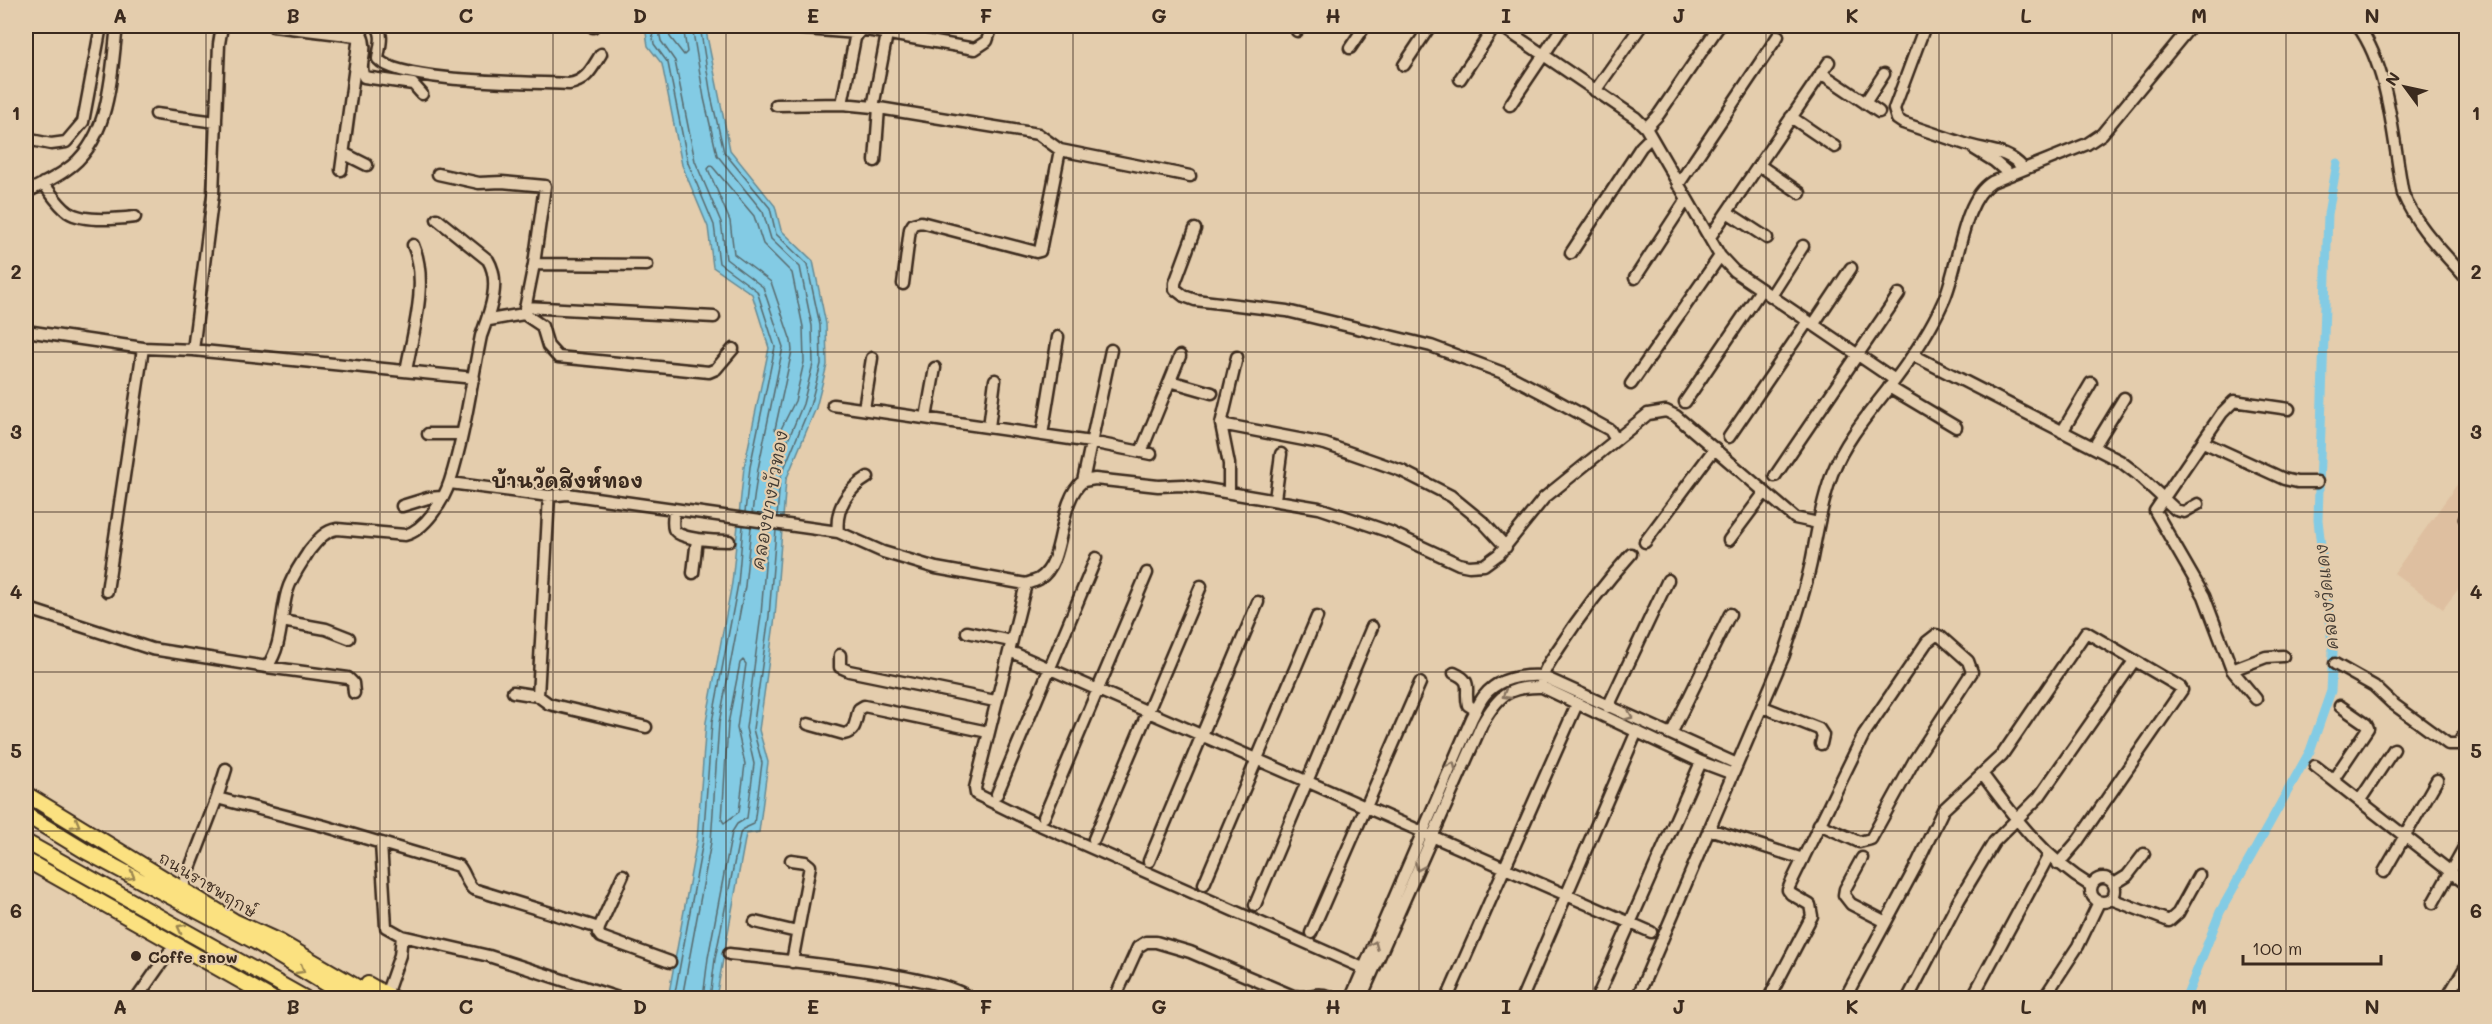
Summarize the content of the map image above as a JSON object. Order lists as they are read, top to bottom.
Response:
{
  "streets": {
    "main road": ["ถนนราชพฤกษ์"]
  },
  "districts": ["บ้านวัดสิงห์ทอง"],
  "water": ["คลองบางบัวทอง", "คลองวัดแดง"],
  "places": ["Coffe snow"],
  "scale_bar": "100 m",
  "north": "top left",
  "grid": {
    "columns": [
      "A",
      "B",
      "C",
      "D",
      "E",
      "F",
      "G",
      "H",
      "I",
      "J",
      "K",
      "L",
      "M",
      "N"
    ],
    "rows": [
      "1",
      "2",
      "3",
      "4",
      "5",
      "6"
    ]
  }
}
